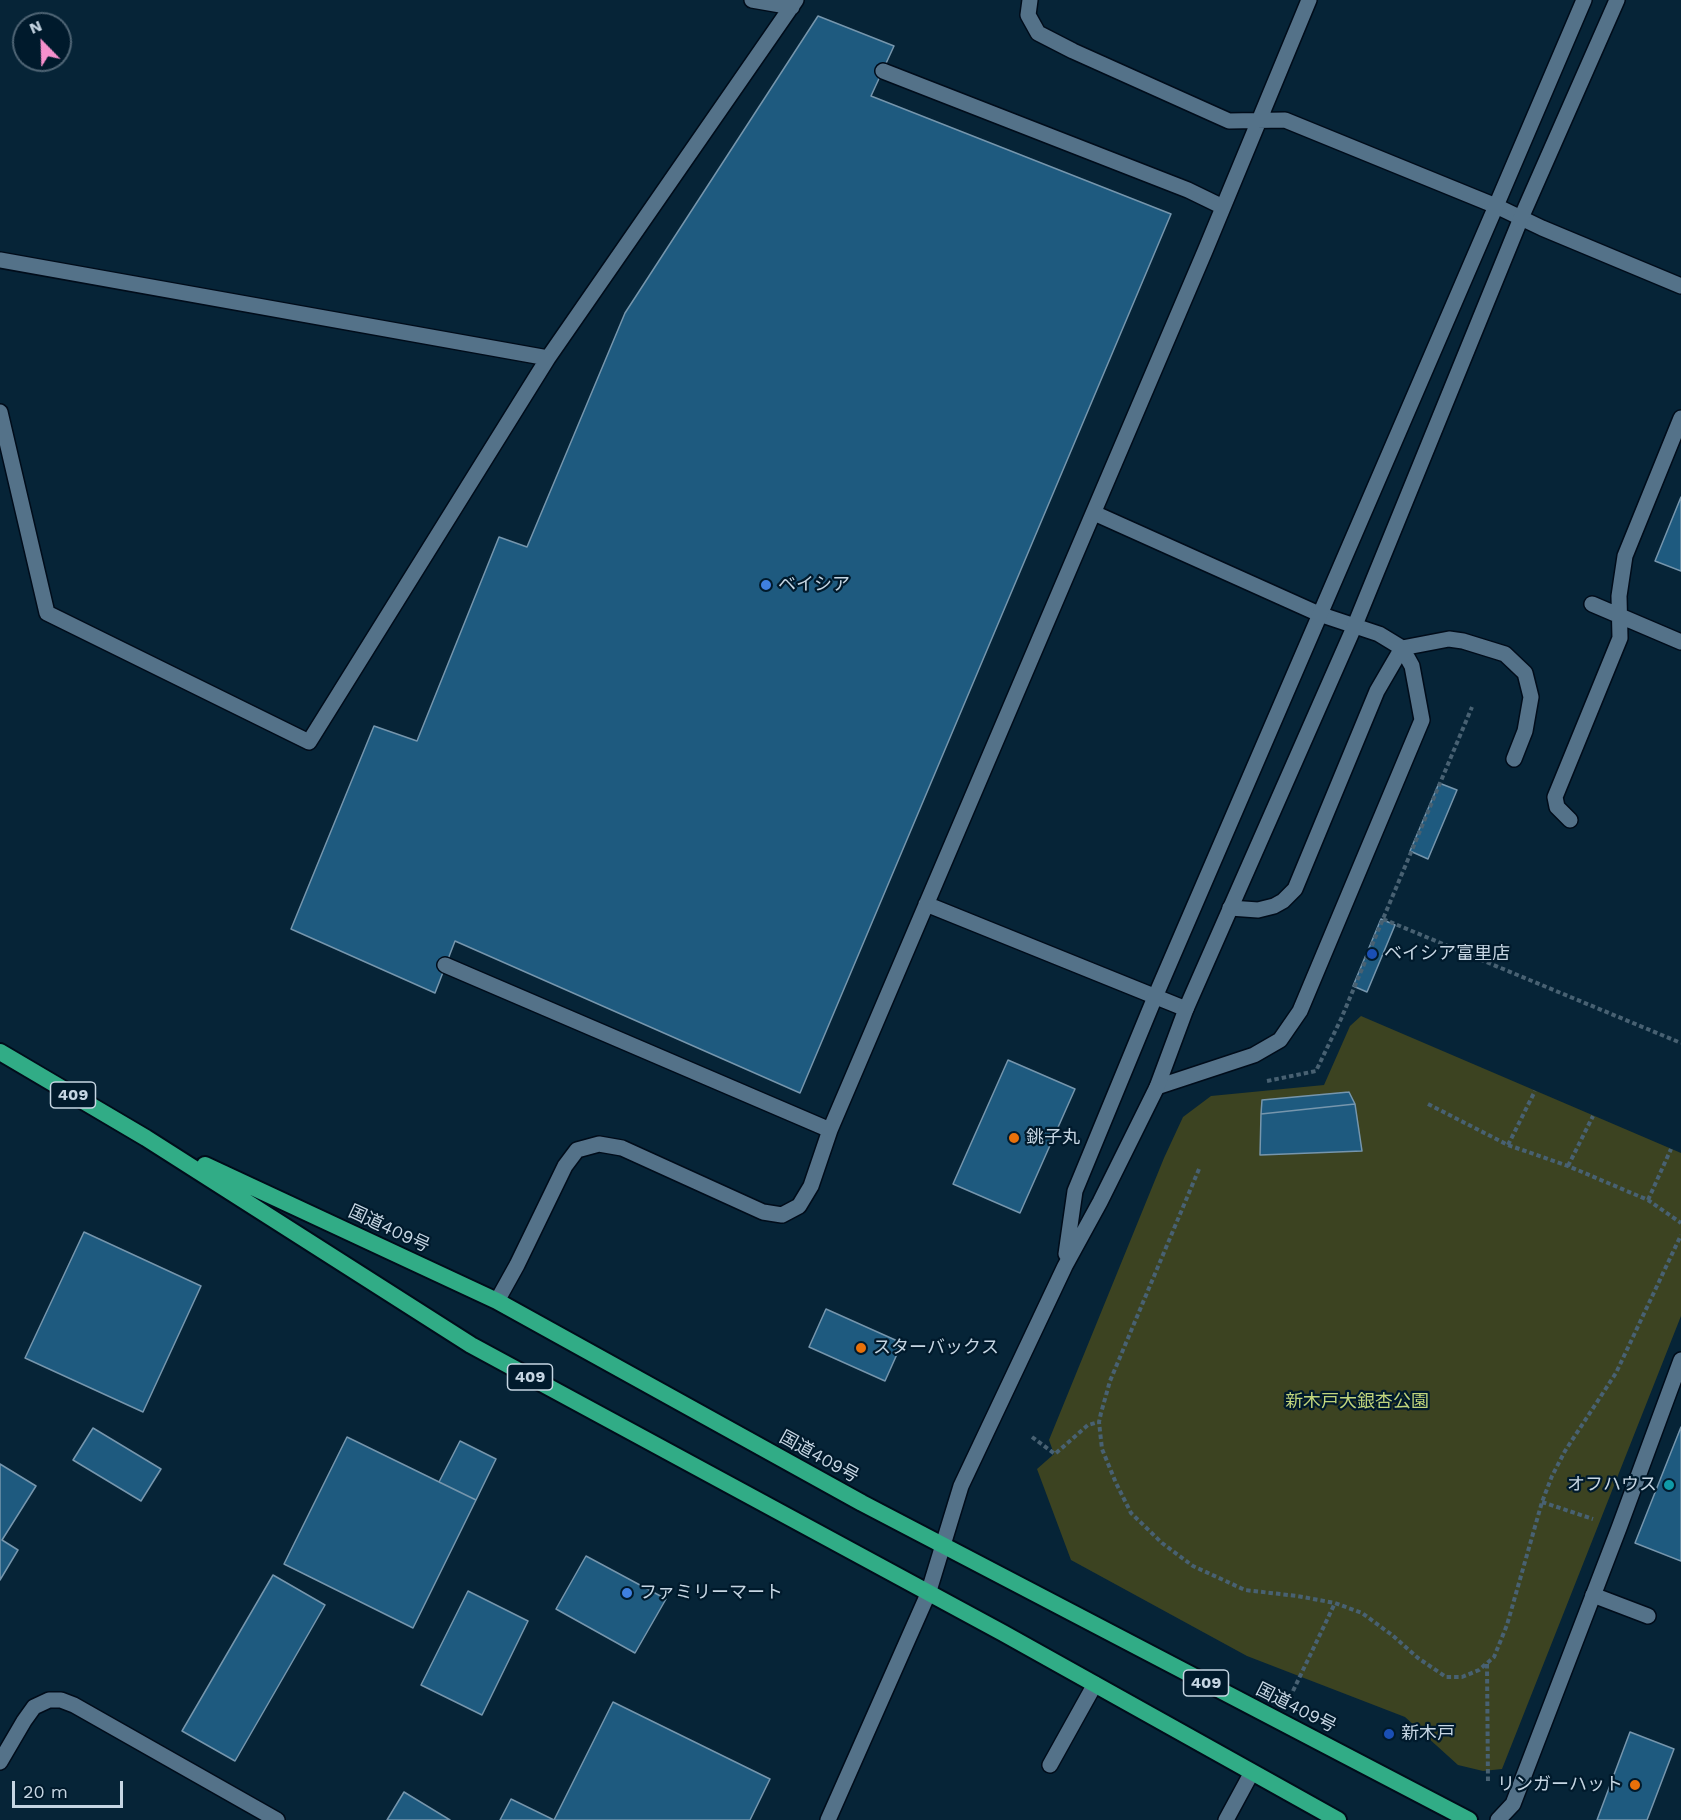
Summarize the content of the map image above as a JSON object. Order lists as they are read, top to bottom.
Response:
{
  "streets": {
    "highway": ["409", "国道409号"]
  },
  "parks": ["新木戸大銀杏公園"],
  "places": [
    "ベイシア",
    "ベイシア富里店",
    "銚子丸",
    "スターバックス",
    "オフハウス",
    "ファミリーマート",
    "新木戸",
    "リンガーハット"
  ],
  "scale_bar": "20 m",
  "north": "top left"
}
